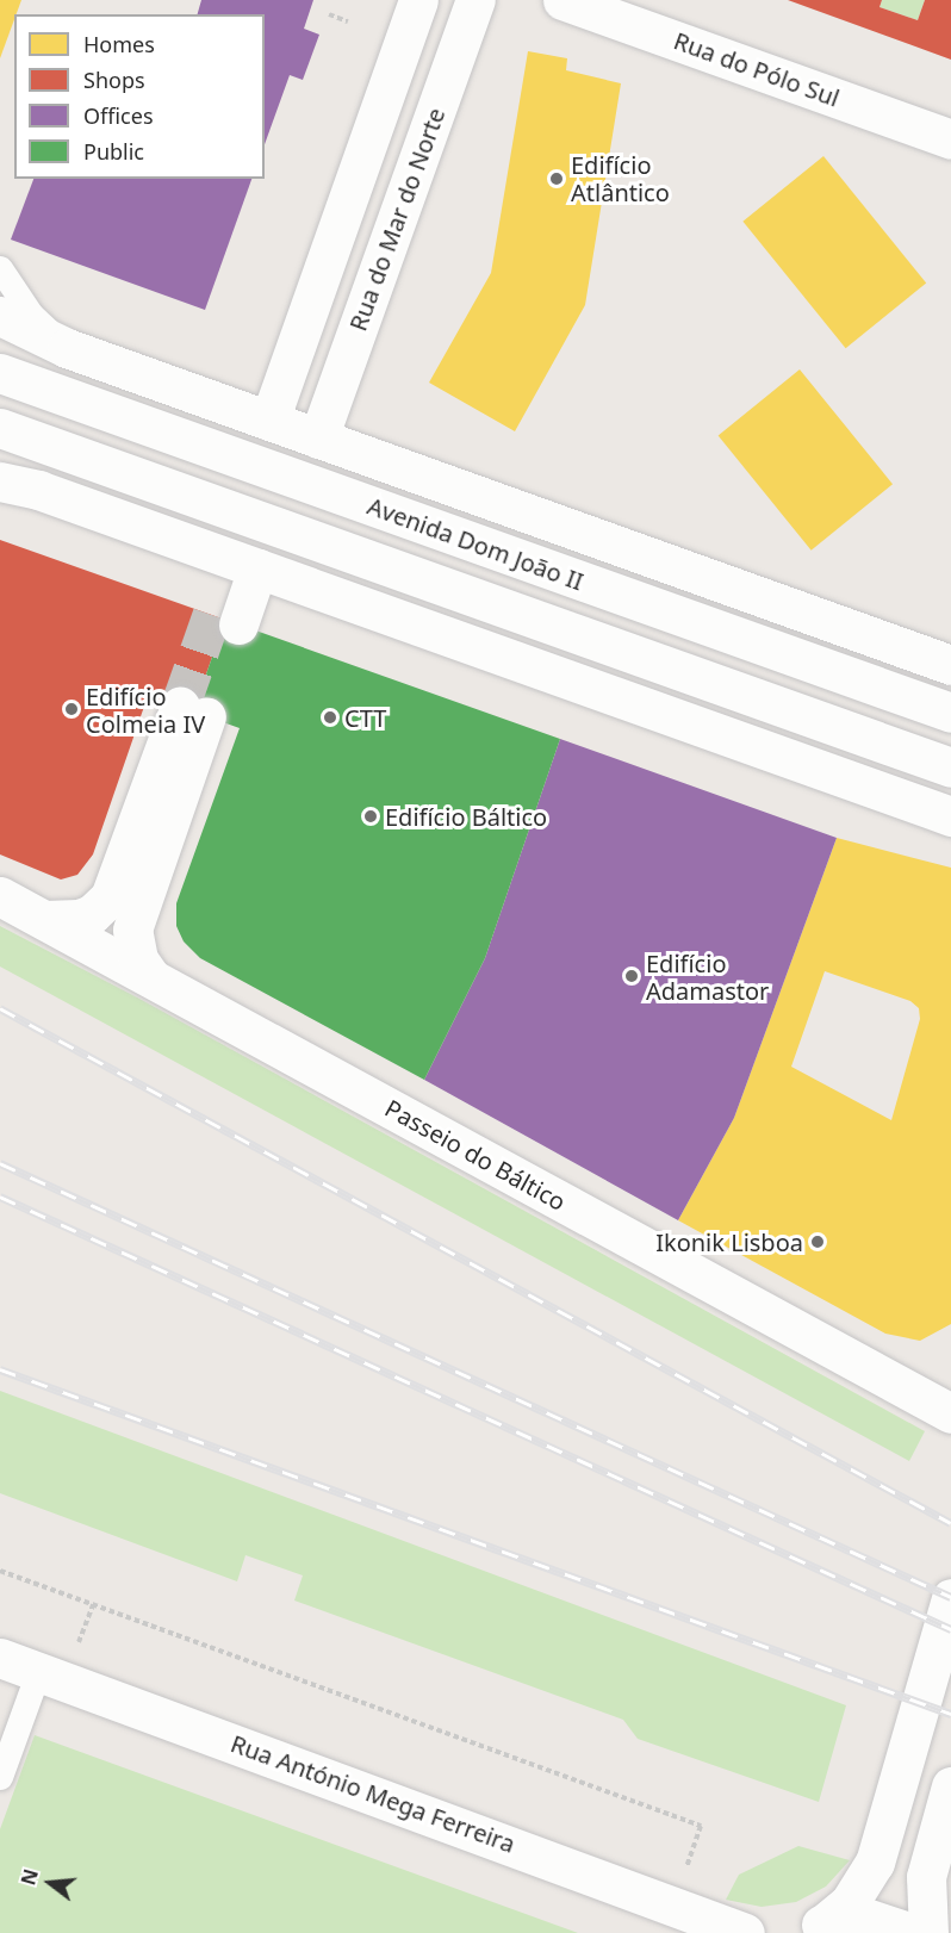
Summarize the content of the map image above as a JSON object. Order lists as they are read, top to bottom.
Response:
{
  "streets": {
    "street": [
      "Rua do Pólo Sul",
      "Rua do Mar do Norte",
      "Avenida Dom João II",
      "Passeio do Báltico",
      "Rua António Mega Ferreira"
    ]
  },
  "crossings": [
    ["Rua do Mar do Norte", "Avenida Dom João II"]
  ],
  "places": [
    "Edifício Atlântico",
    "Edifício Colmeia IV",
    "CTT",
    "Edifício Báltico",
    "Edifício Adamastor",
    "Ikonik Lisboa"
  ],
  "legend": [
    "Homes",
    "Shops",
    "Offices",
    "Public"
  ],
  "north": "left"
}
